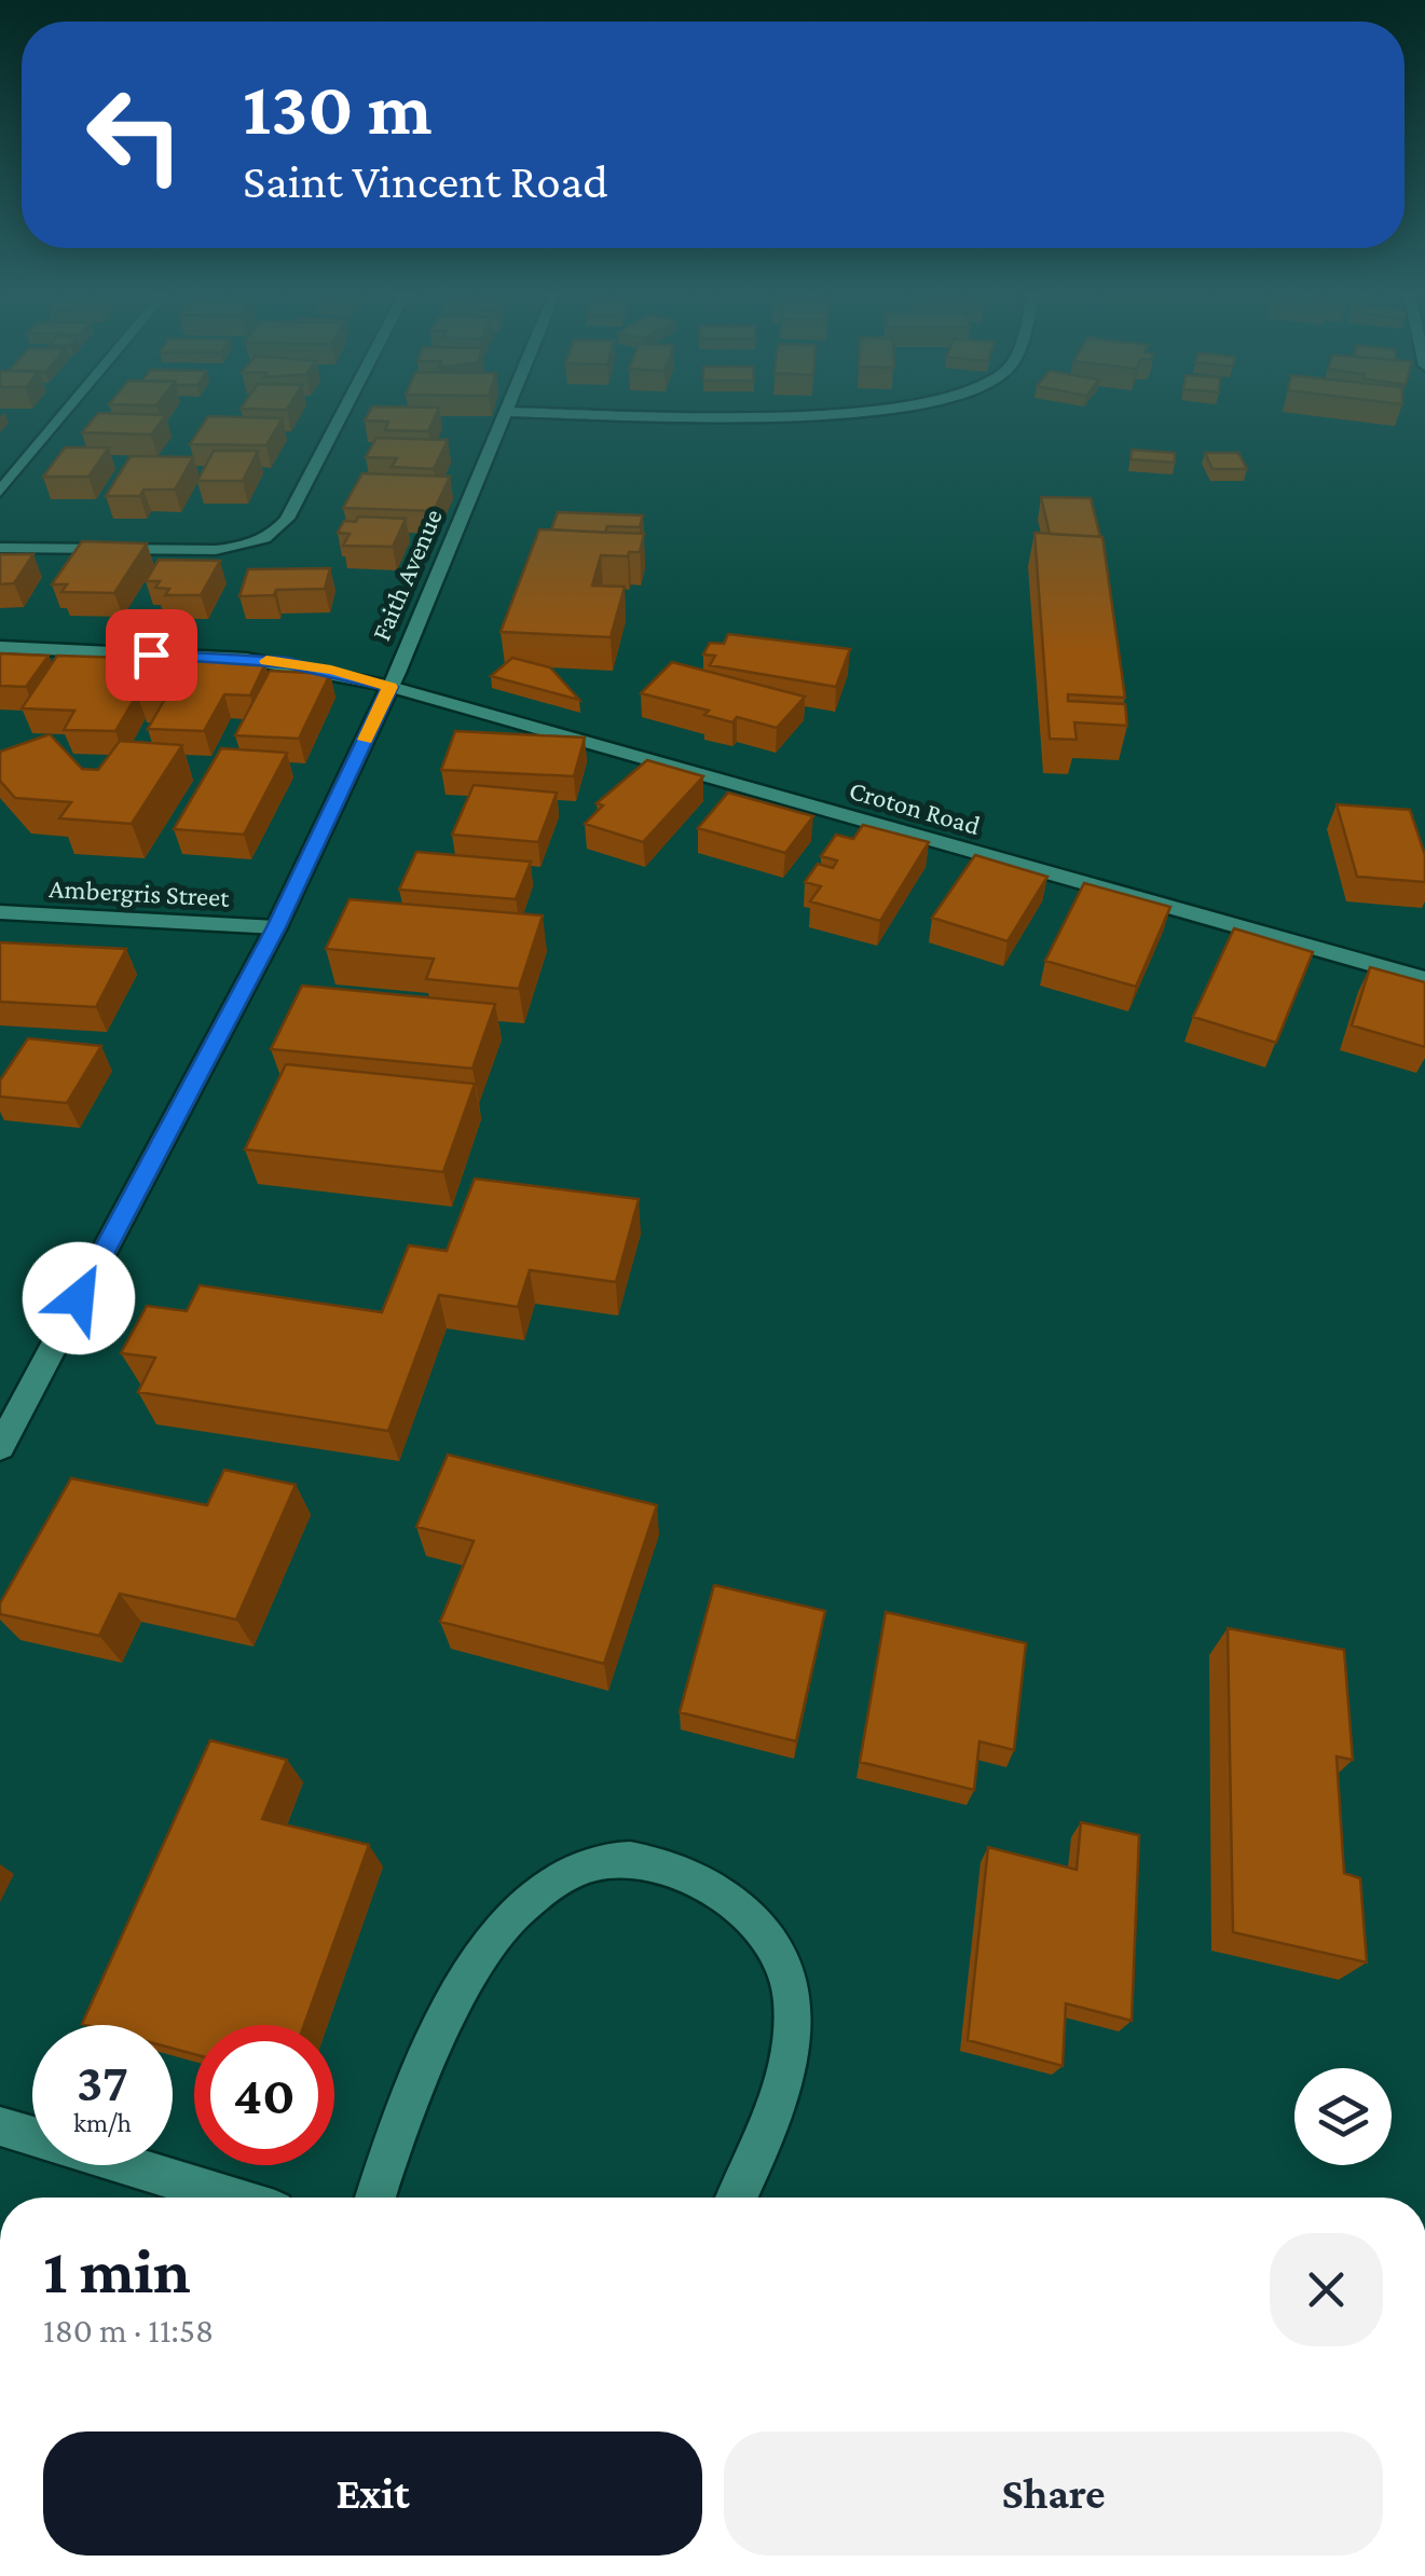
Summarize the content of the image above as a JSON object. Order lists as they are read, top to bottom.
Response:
{
  "streets": {
    "street": ["Faith Avenue", "Croton Road", "Ambergris Street"]
  },
  "crossings": [
    ["Faith Avenue", "Croton Road"],
    ["Faith Avenue", "Ambergris Street"]
  ],
  "page": {
    "turn": ["130 m", "Saint Vincent Road"],
    "speed": "37 km/h",
    "limit": "40",
    "heading": ["1 min", "180 m · 11:58"],
    "buttons": ["Exit", "Share"]
  }
}
